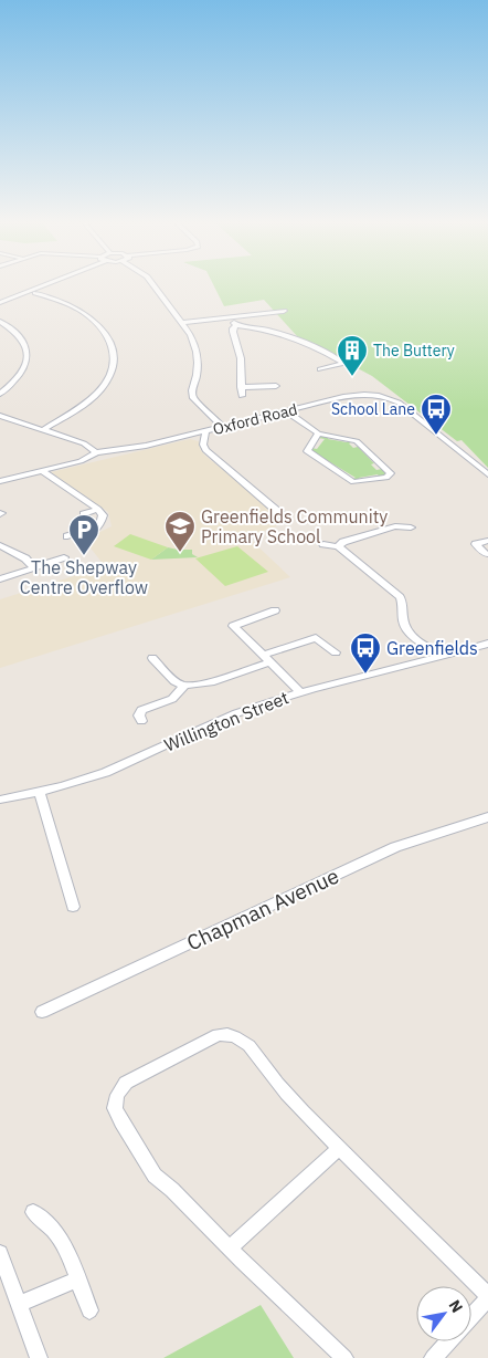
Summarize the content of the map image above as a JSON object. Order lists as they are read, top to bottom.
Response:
{
  "streets": {
    "street": ["Oxford Road", "Willington Street", "Chapman Avenue"]
  },
  "places": {
    "building": ["The Buttery"],
    "bus stop": ["School Lane", "Greenfields"],
    "school or university": ["Greenfields Community Primary School"],
    "parking": ["The Shepway Centre Overflow"]
  },
  "north": "top right"
}
